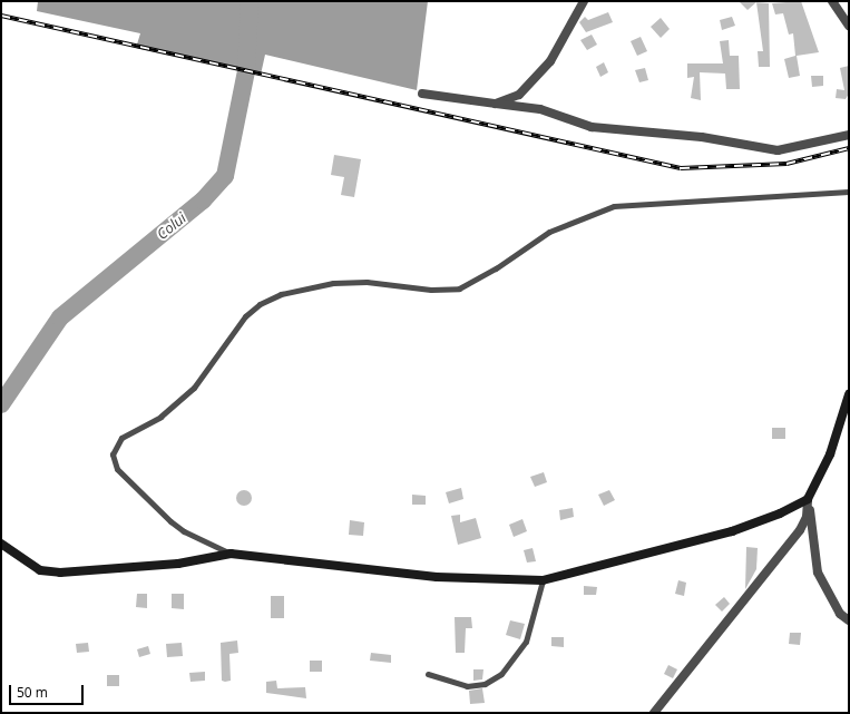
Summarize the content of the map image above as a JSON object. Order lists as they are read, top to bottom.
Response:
{
  "water": ["Colui"],
  "scale_bar": "50 m"
}
